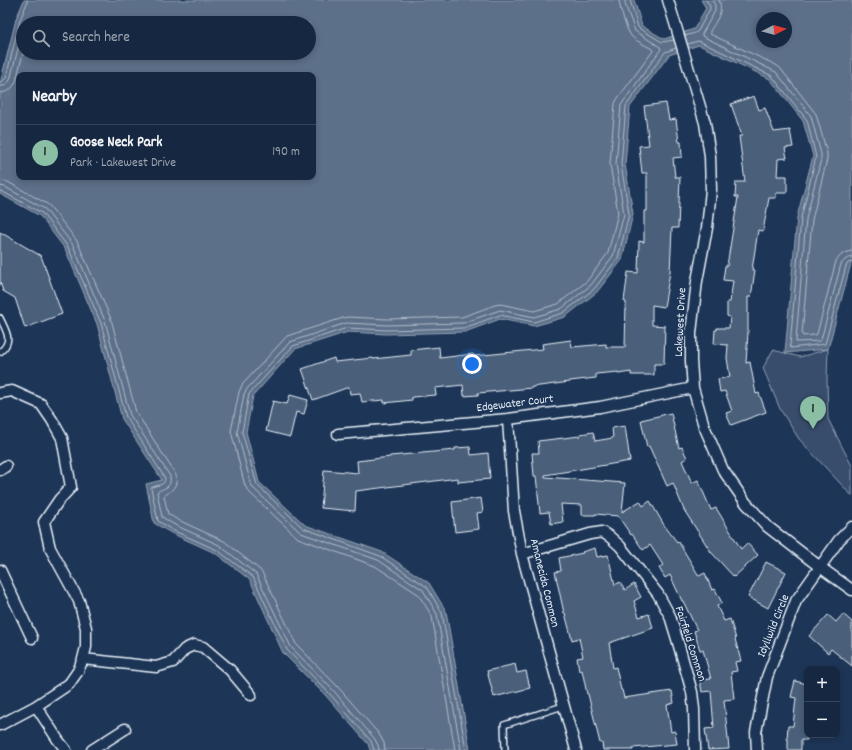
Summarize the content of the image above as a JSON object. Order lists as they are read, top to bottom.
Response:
{
  "streets": {
    "street": [
      "Lakewest Drive",
      "Edgewater Court",
      "Amanecida Common",
      "Idyllwild Circle",
      "Fairfield Common"
    ]
  },
  "crossings": [
    ["Lakewest Drive", "Edgewater Court"],
    ["Lakewest Drive", "Idyllwild Circle"],
    ["Edgewater Court", "Amanecida Common"],
    ["Amanecida Common", "Fairfield Common"]
  ],
  "north": "right",
  "page": {
    "search": "Search here",
    "heading": "Nearby",
    "list": [
      {
        "mark": "1",
        "name": "Goose Neck Park",
        "note": "Park · Lakewest Drive",
        "value": "190 m"
      }
    ],
    "pins": "1",
    "map_buttons": ["+", "−"]
  }
}
